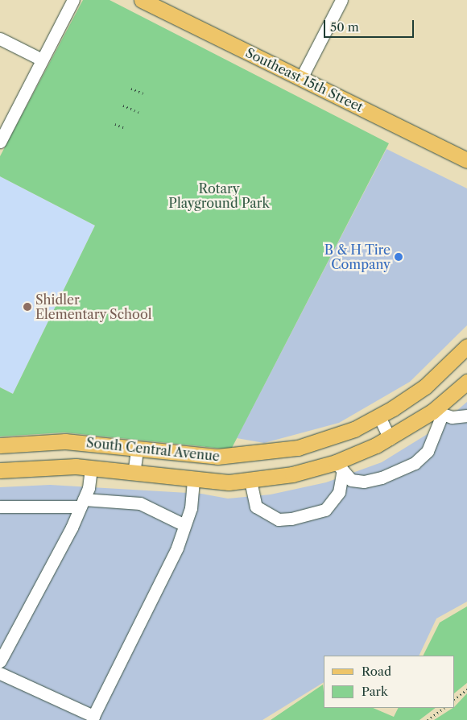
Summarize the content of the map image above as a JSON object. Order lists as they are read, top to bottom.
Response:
{
  "streets": {
    "main road": ["Southeast 15th Street", "South Central Avenue"]
  },
  "parks": ["Rotary Playground Park"],
  "places": ["B & H Tire Company", "Shidler Elementary School"],
  "legend": ["Road", "Park"],
  "scale_bar": "50 m"
}
